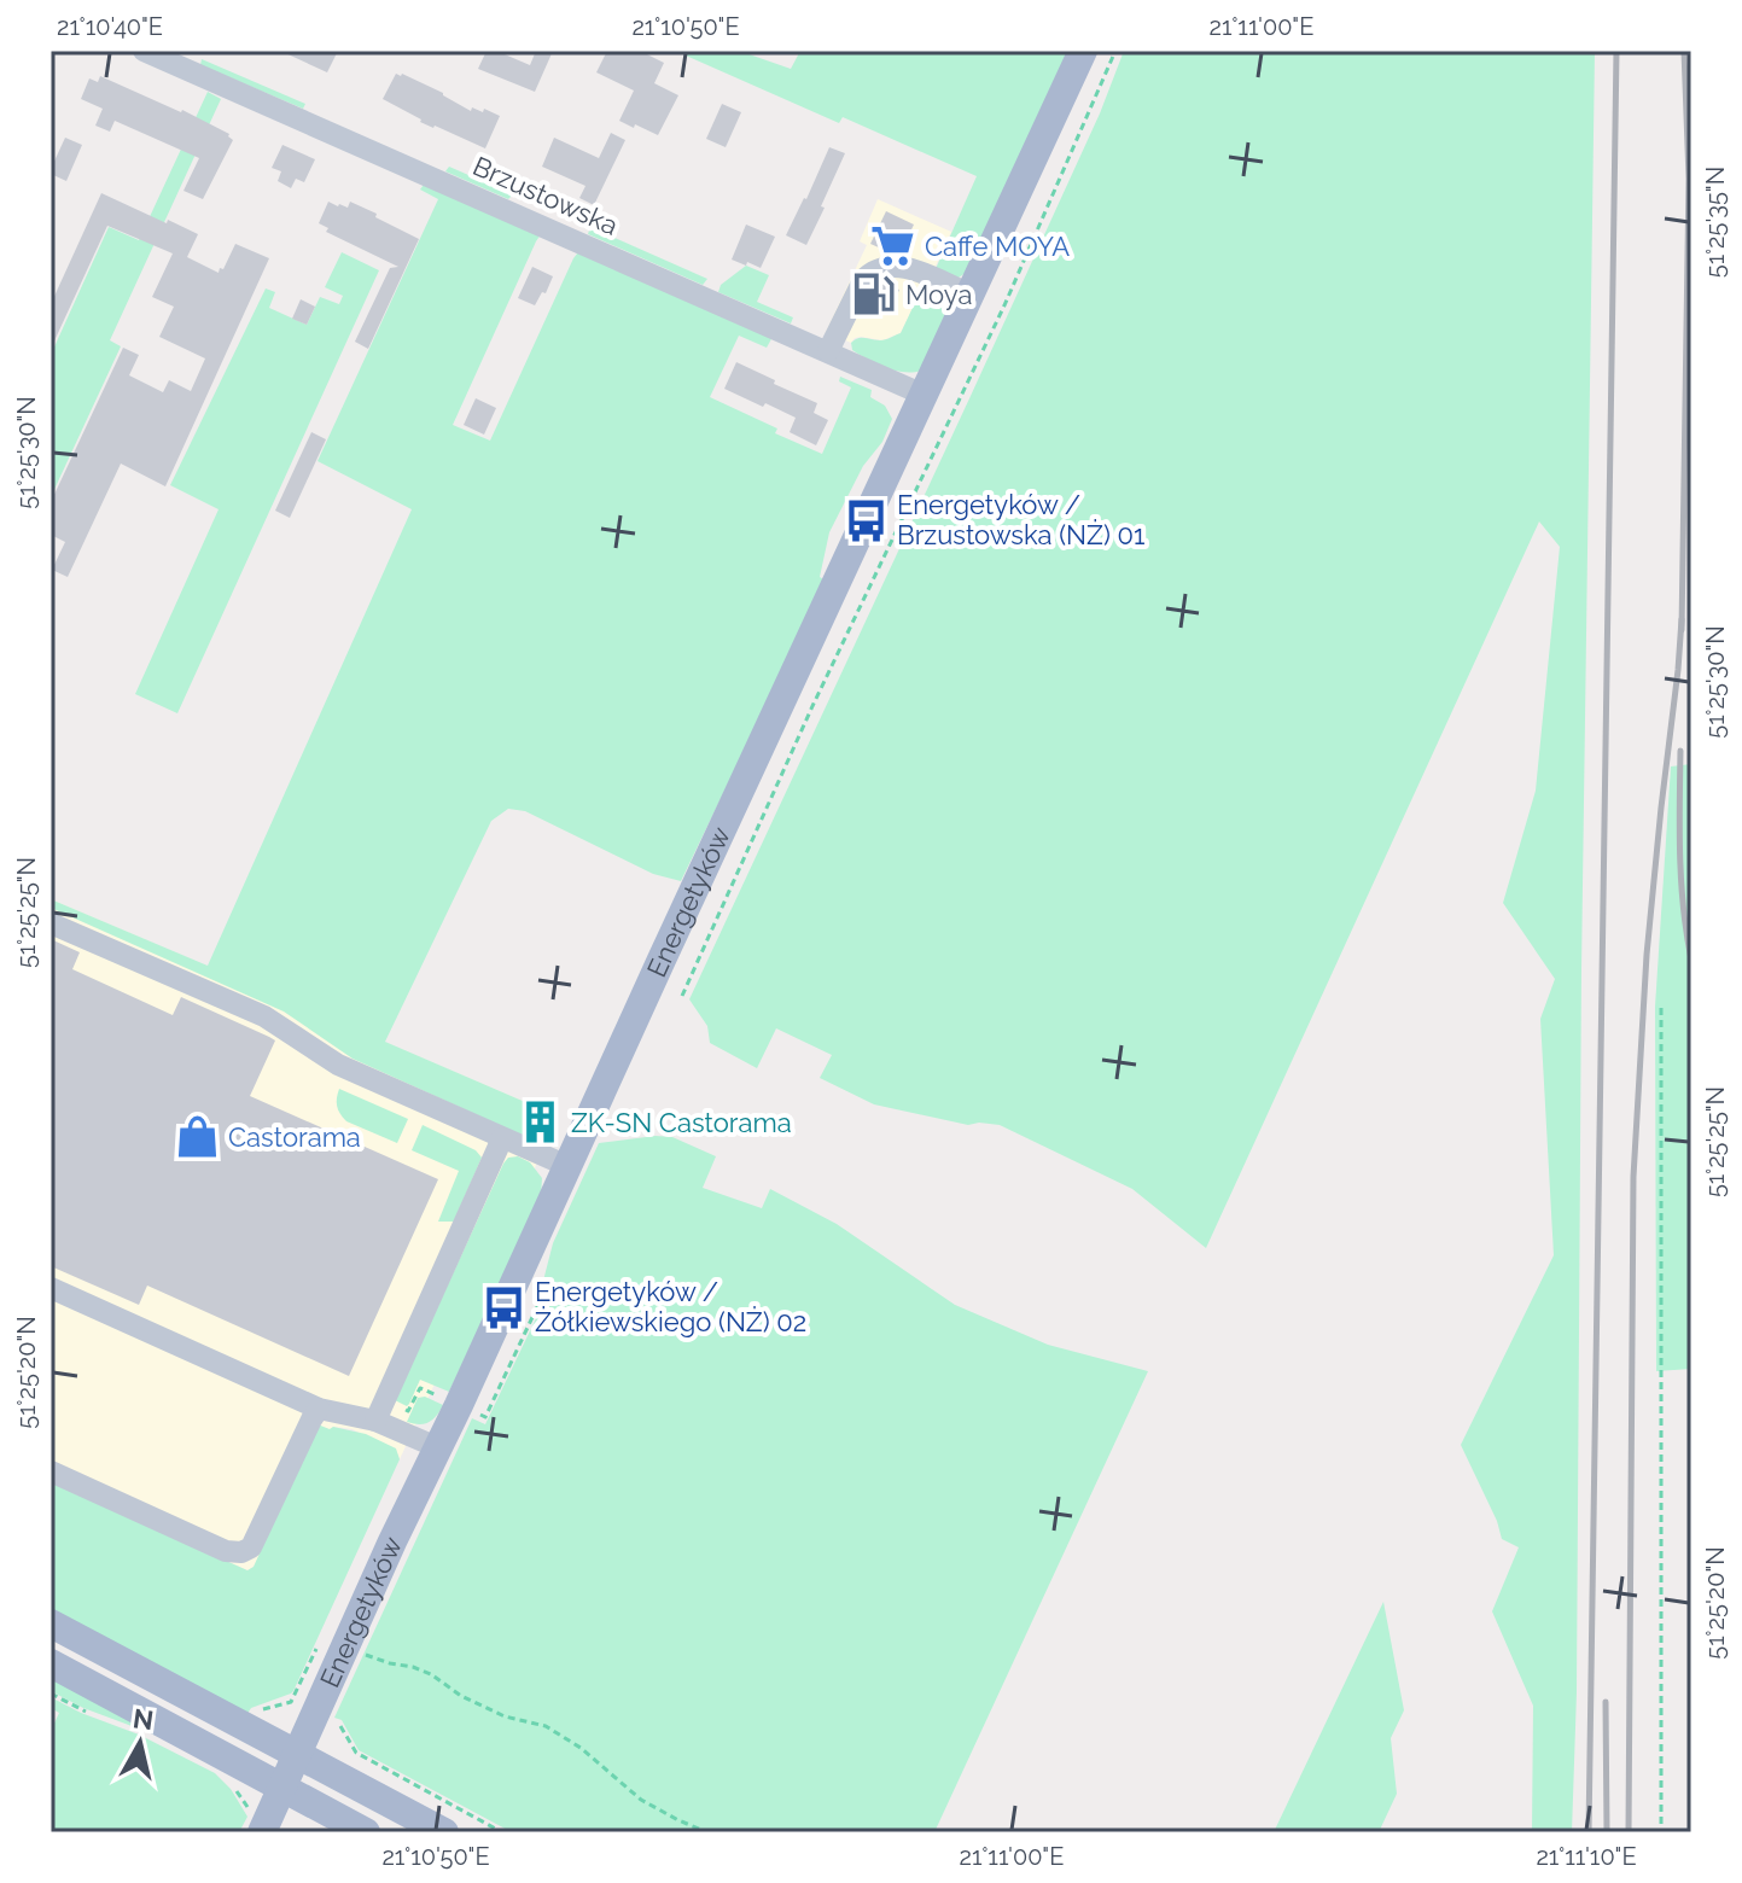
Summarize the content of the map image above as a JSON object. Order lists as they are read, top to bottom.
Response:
{
  "streets": {
    "main road": ["Energetyków"],
    "street": ["Brzustowska"]
  },
  "crossings": [
    ["Brzustowska", "Energetyków"]
  ],
  "places": {
    "supermarket": ["Caffe MOYA"],
    "fuel station": ["Moya"],
    "bus stop": ["Energetyków / Brzustowska (NŻ) 01", "Energetyków / Żółkiewskiego (NŻ) 02"],
    "building": ["ZK-SN Castorama"],
    "shop": ["Castorama"]
  },
  "north": "top",
  "coordinates": [
    "21°10'40\"E",
    "21°10'50\"E",
    "21°11'00\"E",
    "51°25'35\"N",
    "51°25'30\"N",
    "51°25'25\"N",
    "51°25'20\"N",
    "21°11'10\"E"
  ]
}
